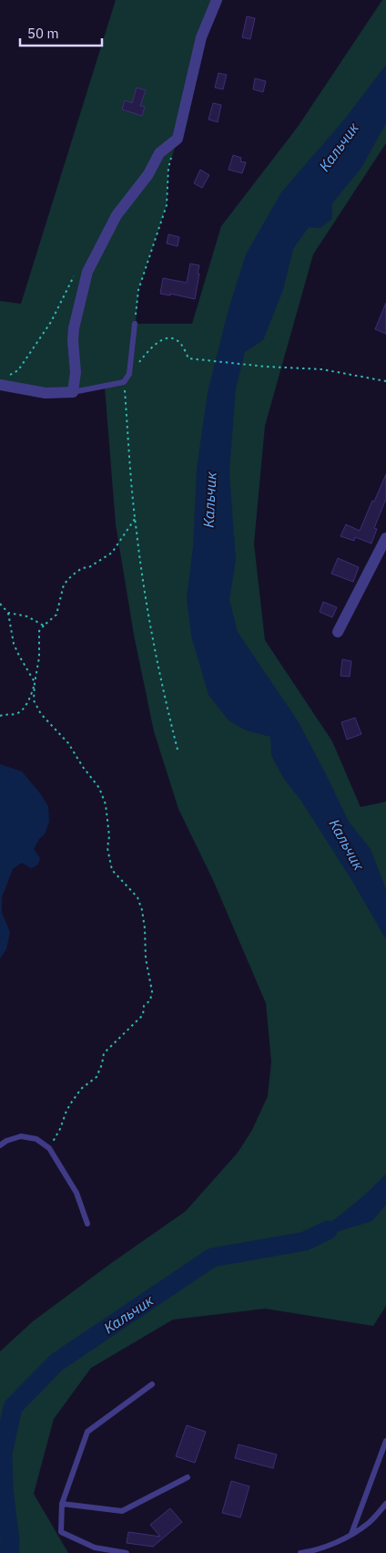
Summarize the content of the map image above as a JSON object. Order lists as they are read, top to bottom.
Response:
{
  "water": ["Кальчик"],
  "scale_bar": "50 m"
}
